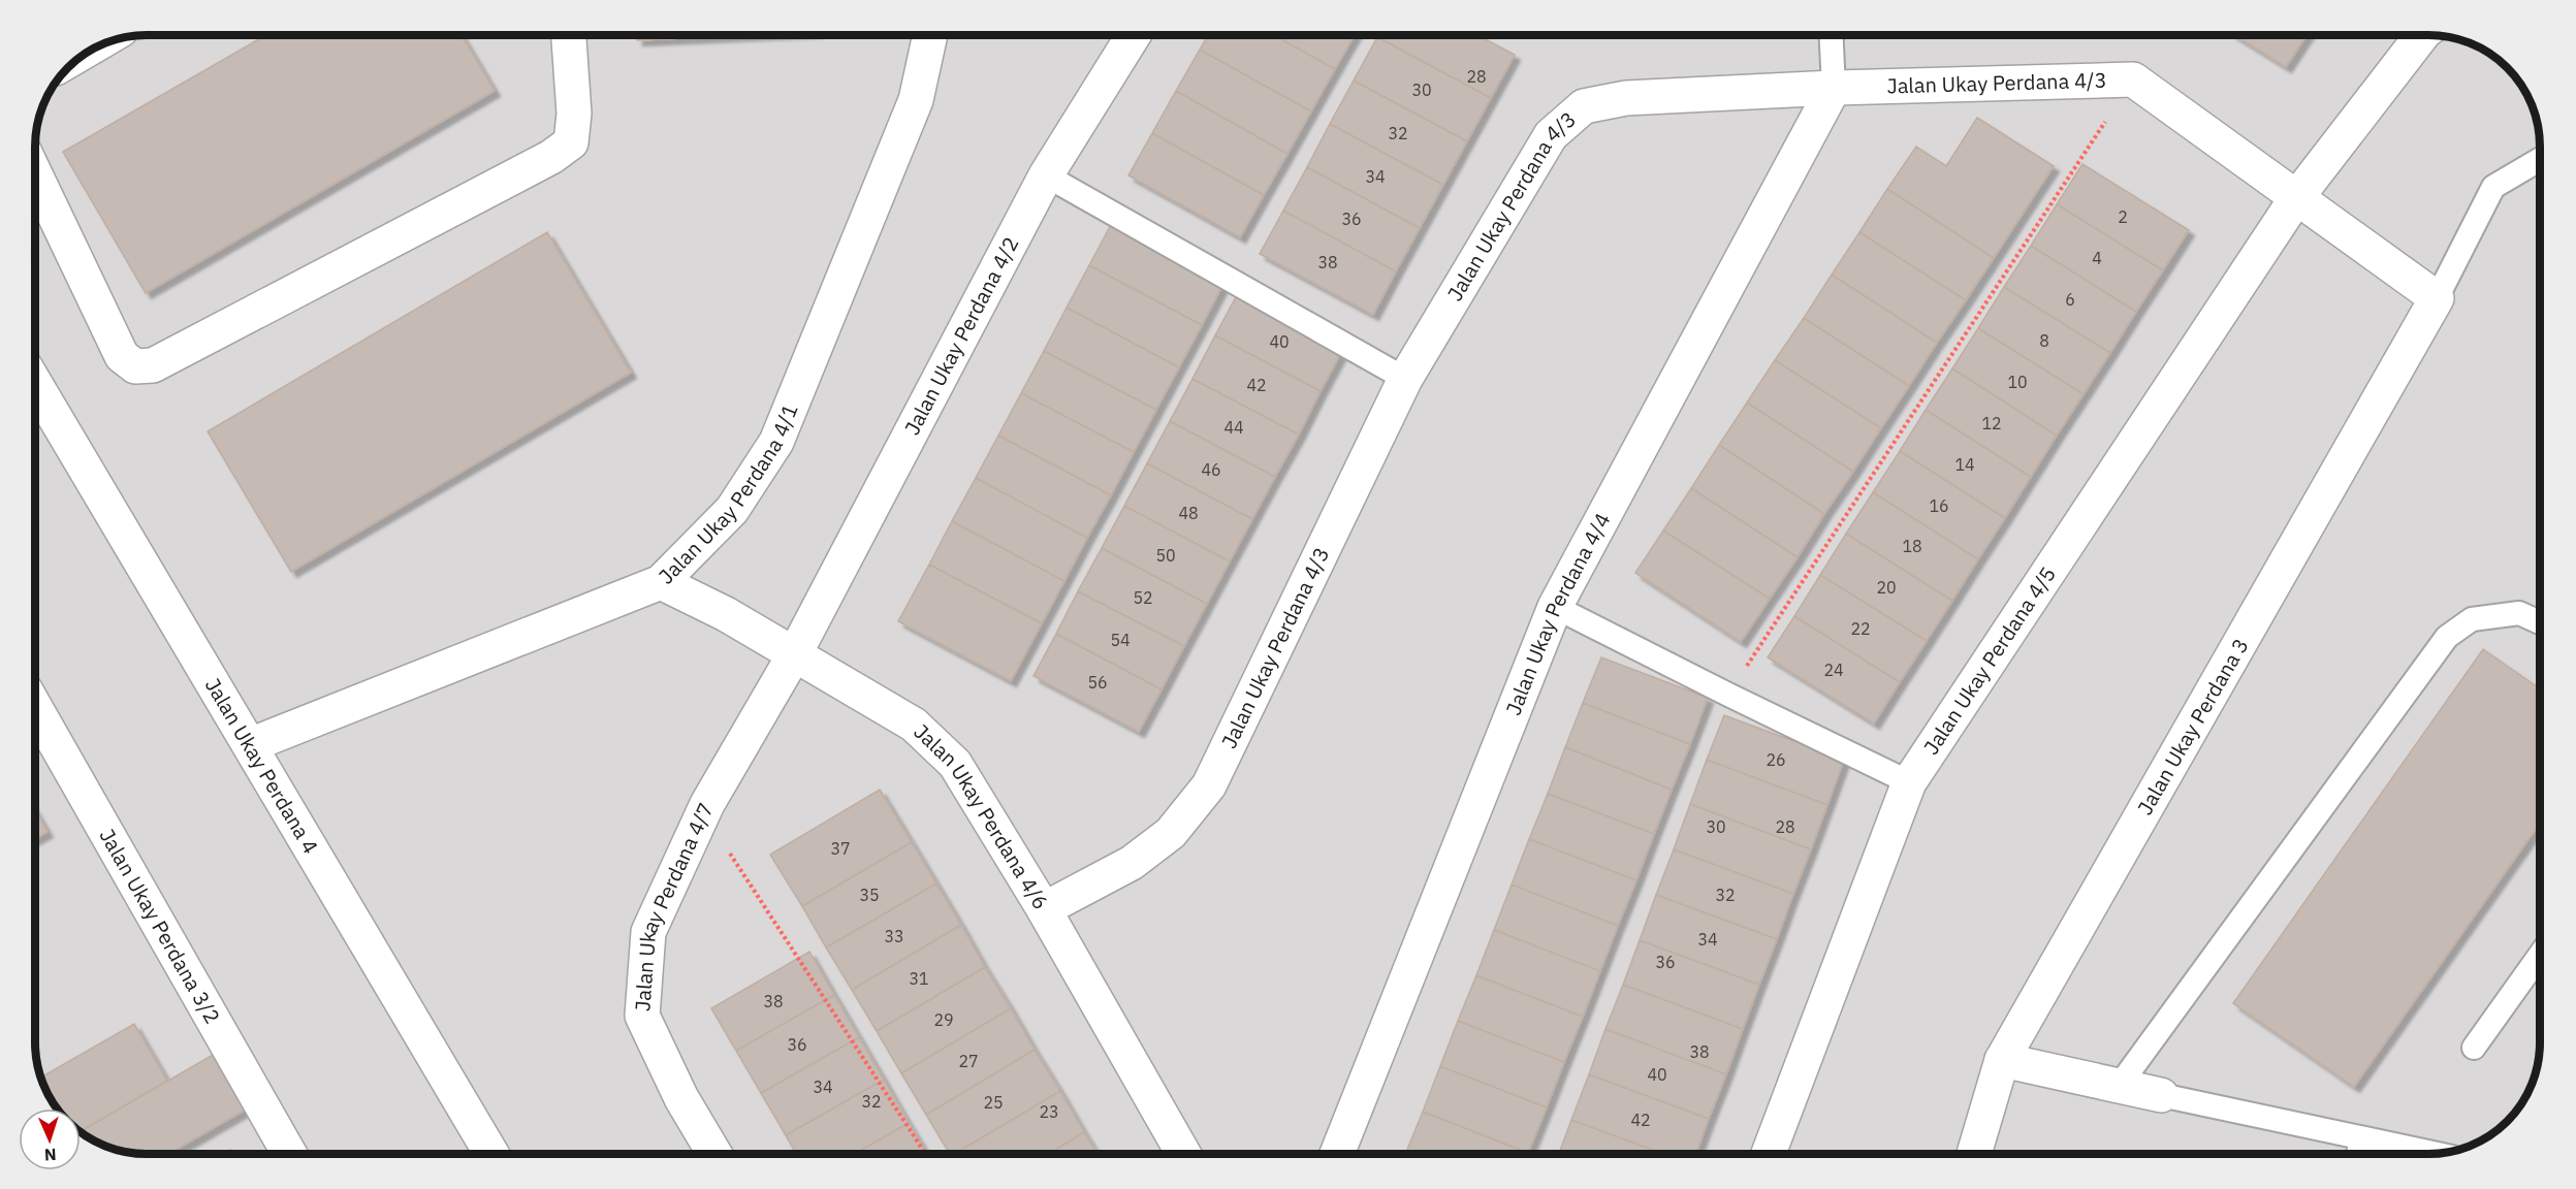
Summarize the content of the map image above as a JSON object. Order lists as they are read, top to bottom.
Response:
{
  "streets": {
    "street": [
      "Jalan Ukay Perdana 4/3",
      "Jalan Ukay Perdana 4/2",
      "Jalan Ukay Perdana 4/1",
      "Jalan Ukay Perdana 4/4",
      "Jalan Ukay Perdana 4/5",
      "Jalan Ukay Perdana 3",
      "Jalan Ukay Perdana 4",
      "Jalan Ukay Perdana 4/6",
      "Jalan Ukay Perdana 4/7",
      "Jalan Ukay Perdana 3/2"
    ]
  },
  "crossings": [
    ["Jalan Ukay Perdana 4/3", "Jalan Ukay Perdana 4/4"],
    ["Jalan Ukay Perdana 4/3", "Jalan Ukay Perdana 4/5"],
    ["Jalan Ukay Perdana 4/3", "Jalan Ukay Perdana 3"],
    ["Jalan Ukay Perdana 4/3", "Jalan Ukay Perdana 4/6"],
    ["Jalan Ukay Perdana 4/2", "Jalan Ukay Perdana 4/6"],
    ["Jalan Ukay Perdana 4/2", "Jalan Ukay Perdana 4/7"],
    ["Jalan Ukay Perdana 4/1", "Jalan Ukay Perdana 4"],
    ["Jalan Ukay Perdana 4/1", "Jalan Ukay Perdana 4/6"],
    ["Jalan Ukay Perdana 4/6", "Jalan Ukay Perdana 4/7"]
  ],
  "house_numbers": [
    "28",
    "30",
    "32",
    "34",
    "2",
    "36",
    "4",
    "38",
    "6",
    "8",
    "40",
    "10",
    "42",
    "12",
    "44",
    "14",
    "46",
    "16",
    "48",
    "18",
    "50",
    "20",
    "52",
    "22",
    "54",
    "24",
    "56",
    "26",
    "30",
    "28",
    "37",
    "35",
    "32",
    "33",
    "34",
    "36",
    "31",
    "38",
    "29",
    "36",
    "38",
    "27",
    "40",
    "34",
    "32",
    "25",
    "23",
    "42"
  ],
  "north": "bottom"
}
